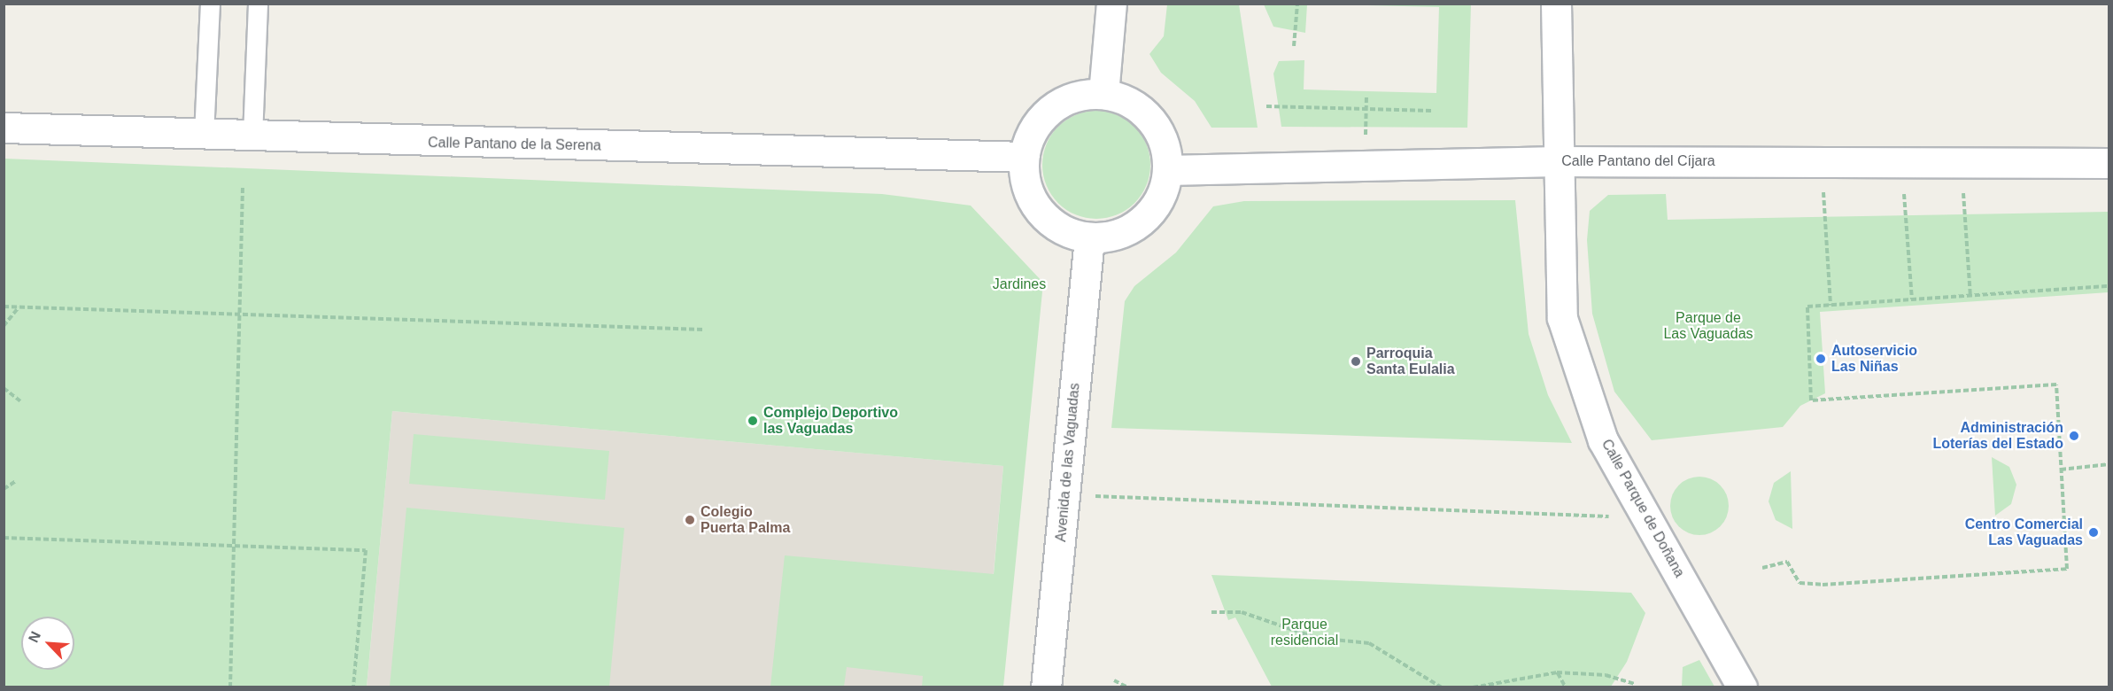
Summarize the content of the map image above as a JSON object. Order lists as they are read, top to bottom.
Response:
{
  "streets": {
    "street": [
      "Calle Pantano de la Serena",
      "Calle Pantano del Cíjara",
      "Avenida de las Vaguadas",
      "Calle Parque de Doñana"
    ]
  },
  "crossings": [
    ["Calle Pantano de la Serena", "Calle Pantano del Cíjara"],
    ["Calle Pantano de la Serena", "Avenida de las Vaguadas"],
    ["Calle Pantano del Cíjara", "Avenida de las Vaguadas"],
    ["Calle Pantano del Cíjara", "Calle Parque de Doñana"]
  ],
  "parks": ["Jardines", "Parque de Las Vaguadas", "Parque residencial"],
  "places": [
    "Autoservicio Las Niñas",
    "Parroquia Santa Eulalia",
    "Complejo Deportivo las Vaguadas",
    "Administración Loterías del Estado",
    "Colegio Puerta Palma",
    "Centro Comercial Las Vaguadas"
  ],
  "north": "top left"
}
